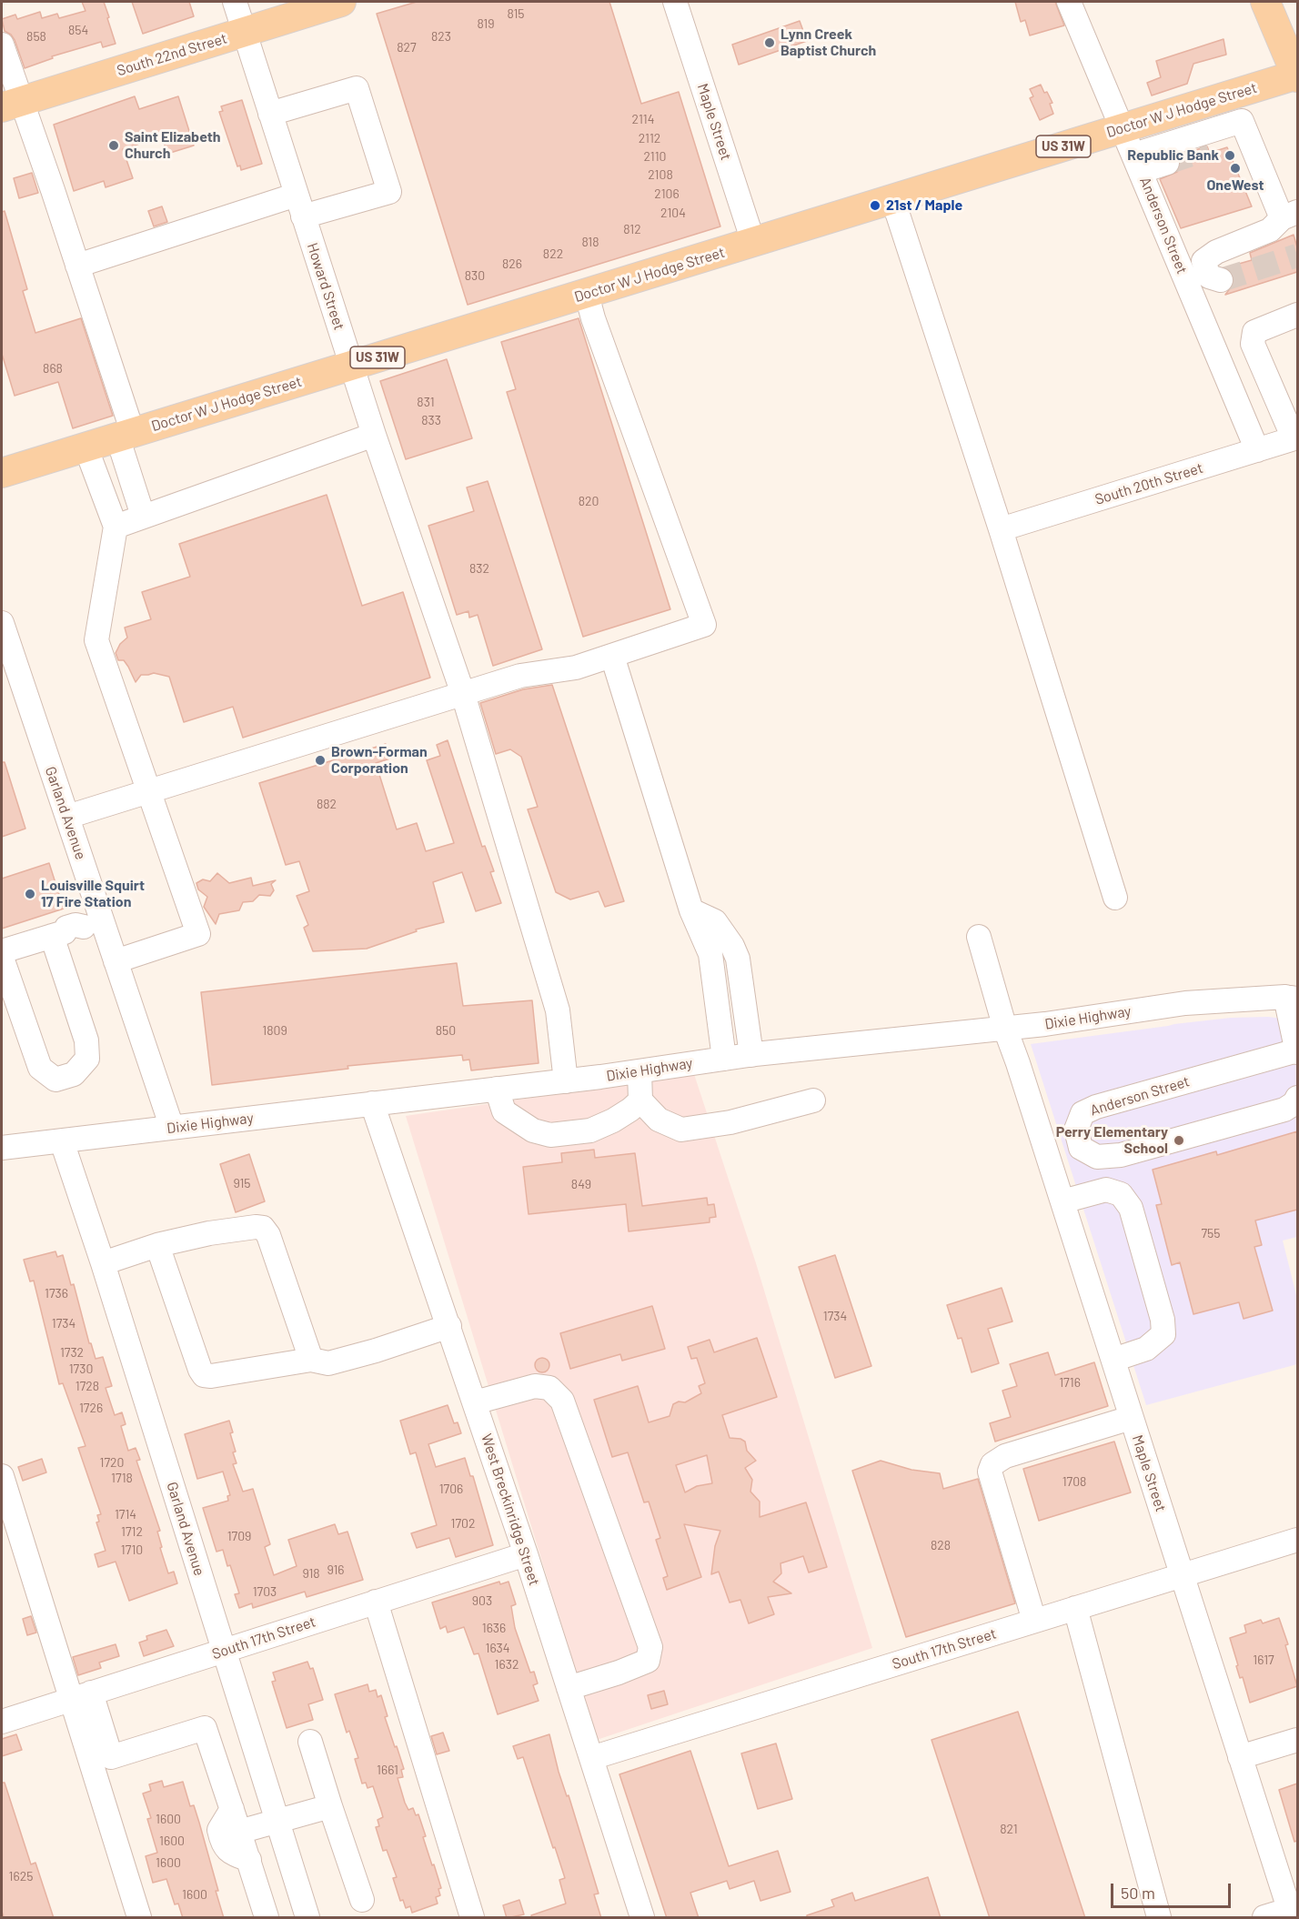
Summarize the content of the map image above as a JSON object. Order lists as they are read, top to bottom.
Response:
{
  "streets": {
    "main road": ["South 22nd Street", "Doctor W J Hodge Street", "US 31W"],
    "street": [
      "Maple Street",
      "Anderson Street",
      "Howard Street",
      "South 20th Street",
      "Garland Avenue",
      "Dixie Highway",
      "West Breckinridge Street",
      "South 17th Street"
    ]
  },
  "crossings": [
    ["South 22nd Street", "Howard Street"],
    ["Doctor W J Hodge Street", "Maple Street"],
    ["Doctor W J Hodge Street", "Anderson Street"],
    ["Doctor W J Hodge Street", "Howard Street"],
    ["Maple Street", "Dixie Highway"],
    ["Maple Street", "South 17th Street"],
    ["Anderson Street", "South 20th Street"],
    ["Anderson Street", "Dixie Highway"],
    ["Howard Street", "Dixie Highway"],
    ["Garland Avenue", "Dixie Highway"],
    ["Garland Avenue", "South 17th Street"],
    ["Dixie Highway", "West Breckinridge Street"],
    ["West Breckinridge Street", "South 17th Street"]
  ],
  "places": [
    "Lynn Creek Baptist Church",
    "Saint Elizabeth Church",
    "Republic Bank",
    "OneWest",
    "21st / Maple",
    "Brown-Forman Corporation",
    "Louisville Squirt 17 Fire Station",
    "Perry Elementary School"
  ],
  "house_numbers": [
    "815",
    "819",
    "854",
    "858",
    "823",
    "827",
    "2114",
    "2112",
    "2110",
    "2108",
    "2106",
    "2104",
    "812",
    "818",
    "822",
    "826",
    "830",
    "868",
    "831",
    "833",
    "820",
    "832",
    "882",
    "1809",
    "850",
    "915",
    "849",
    "755",
    "1736",
    "1734",
    "1734",
    "1732",
    "1730",
    "1716",
    "1728",
    "1726",
    "1720",
    "1718",
    "1708",
    "1706",
    "1714",
    "1702",
    "1712",
    "1709",
    "828",
    "1710",
    "916",
    "918",
    "1703",
    "903",
    "1636",
    "1634",
    "1617",
    "1632",
    "1661",
    "1600",
    "821",
    "1600",
    "1600",
    "1625",
    "1600"
  ],
  "scale_bar": "50 m"
}
